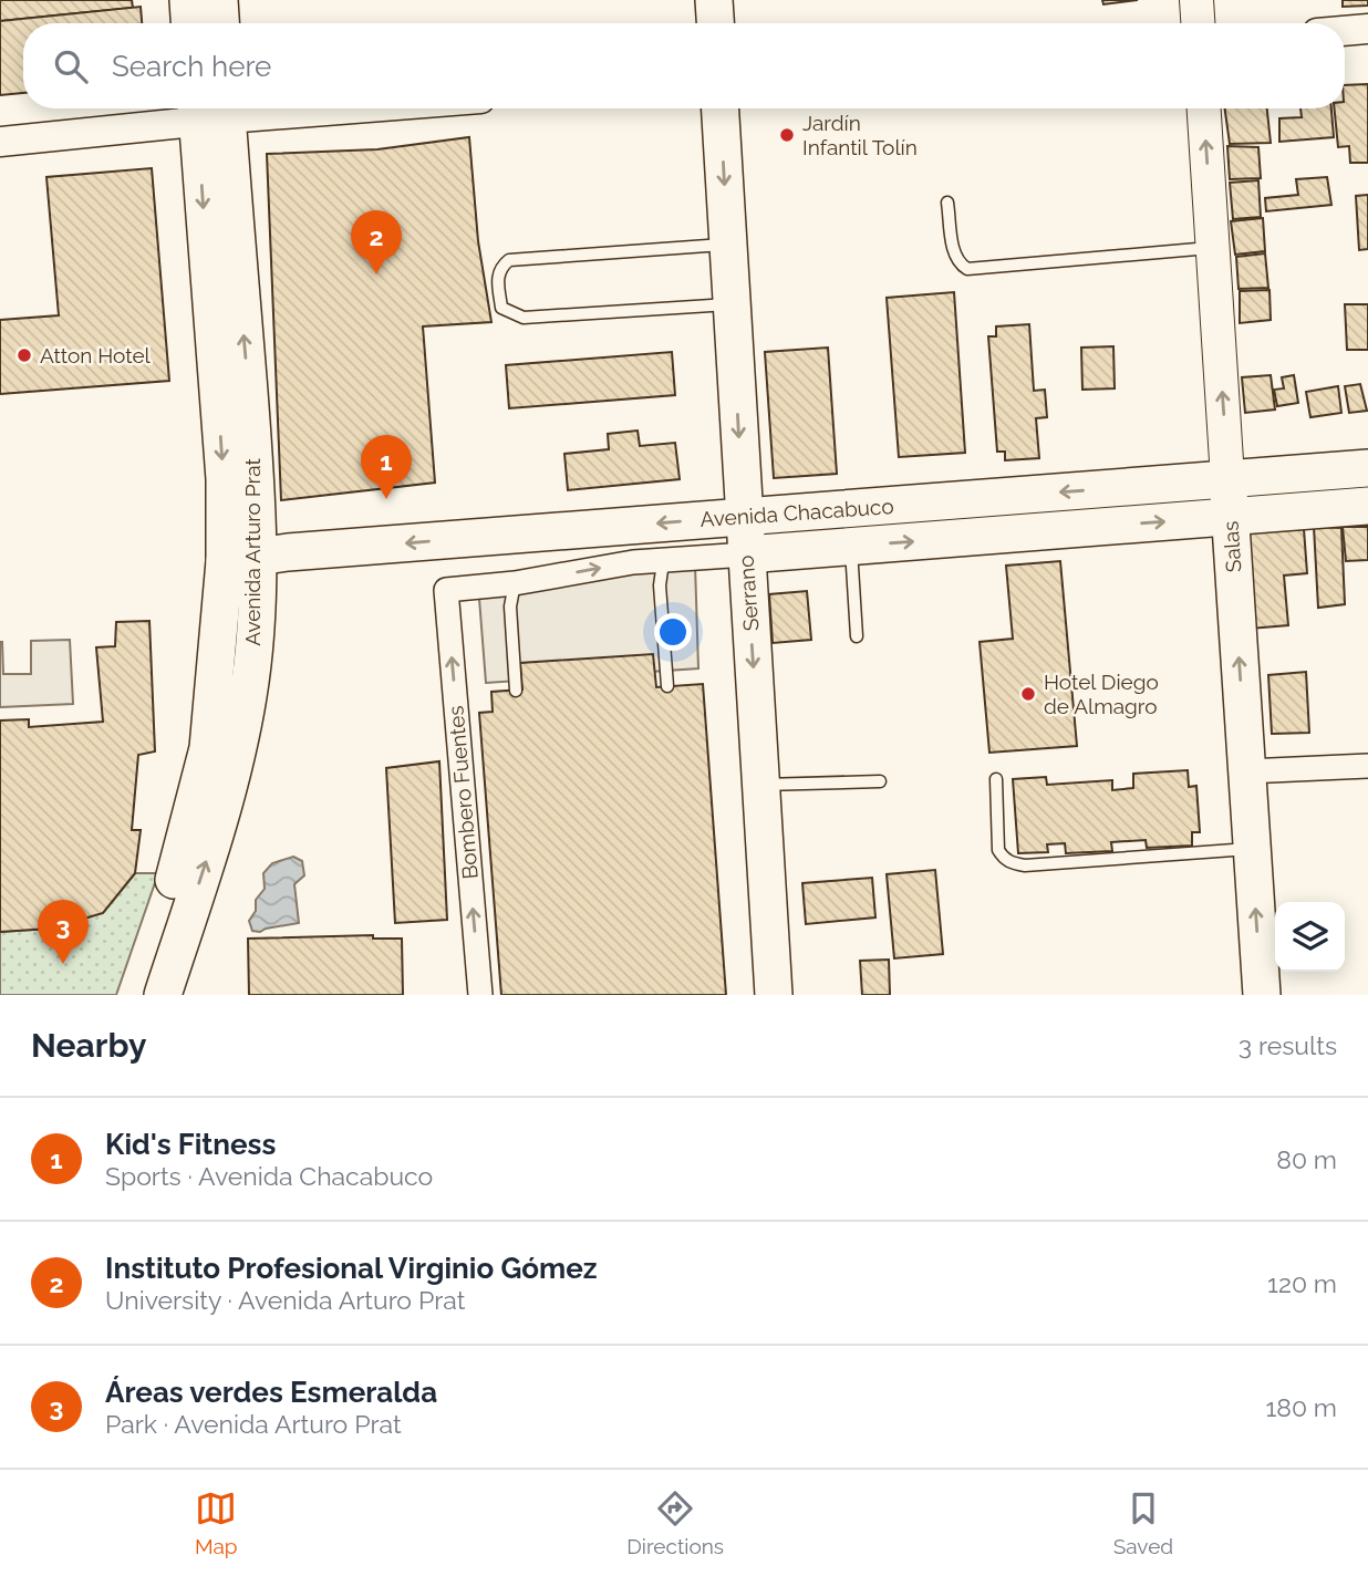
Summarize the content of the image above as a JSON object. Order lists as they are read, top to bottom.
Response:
{
  "streets": {
    "main road": [
      "Avenida Chacabuco",
      "Salas",
      "Avenida Arturo Prat",
      "Serrano"
    ],
    "street": ["Bombero Fuentes"]
  },
  "crossings": [
    ["Avenida Chacabuco", "Salas"],
    ["Avenida Chacabuco", "Avenida Arturo Prat"],
    ["Avenida Chacabuco", "Serrano"],
    ["Avenida Chacabuco", "Bombero Fuentes"]
  ],
  "one_way": ["Salas", "Serrano", "Bombero Fuentes"],
  "places": ["Jardín Infantil Tolín", "Atton Hotel", "Hotel Diego de Almagro"],
  "page": {
    "search": "Search here",
    "pins": ["2", "1", "3"],
    "heading": ["Nearby", "3 results"],
    "list": [
      {
        "mark": "1",
        "name": "Kid's Fitness",
        "note": "Sports · Avenida Chacabuco",
        "value": "80 m"
      },
      {
        "mark": "2",
        "name": "Instituto Profesional Virginio Gómez",
        "note": "University · Avenida Arturo Prat",
        "value": "120 m"
      },
      {
        "mark": "3",
        "name": "Áreas verdes Esmeralda",
        "note": "Park · Avenida Arturo Prat",
        "value": "180 m"
      }
    ],
    "nav": ["Map", "Directions", "Saved"]
  }
}
